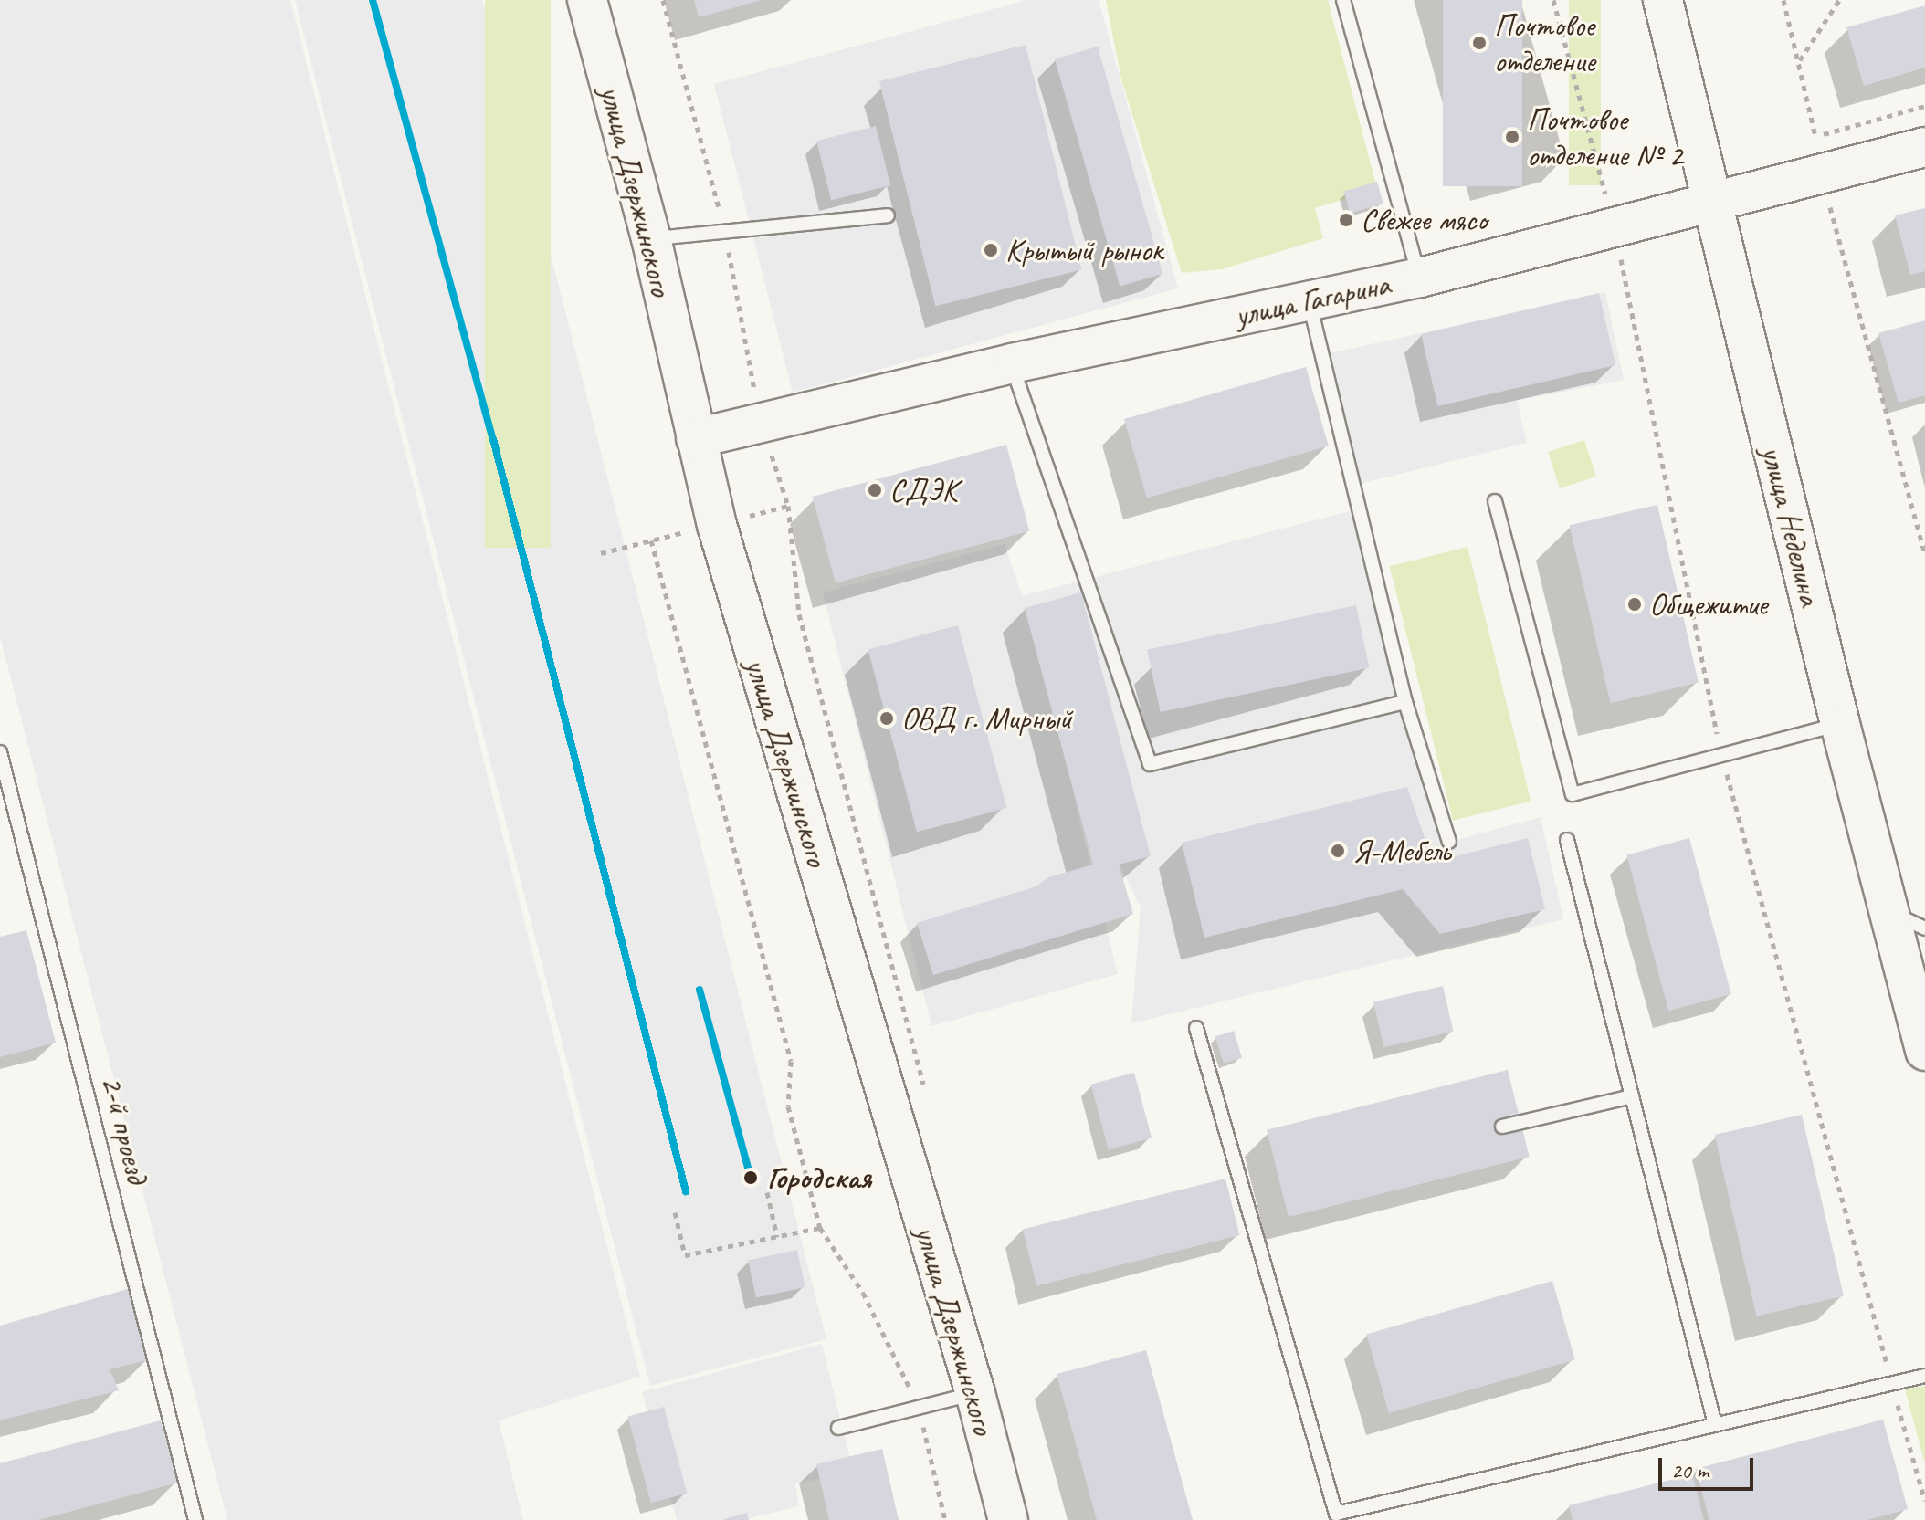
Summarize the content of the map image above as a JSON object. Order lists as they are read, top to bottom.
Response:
{
  "streets": {
    "street": ["улица Дзержинского", "улица Гагарина", "улица Неделина"],
    "lane": ["2-й проезд"]
  },
  "crossings": [
    ["улица Дзержинского", "улица Гагарина"],
    ["улица Гагарина", "улица Неделина"]
  ],
  "places": [
    "Почтовое отделение",
    "Почтовое отделение № 2",
    "Свежее мясо",
    "Крытый рынок",
    "СДЭК",
    "Общежитие",
    "ОВД г. Мирный",
    "Я-Мебель",
    "Городская"
  ],
  "scale_bar": "20 m"
}
